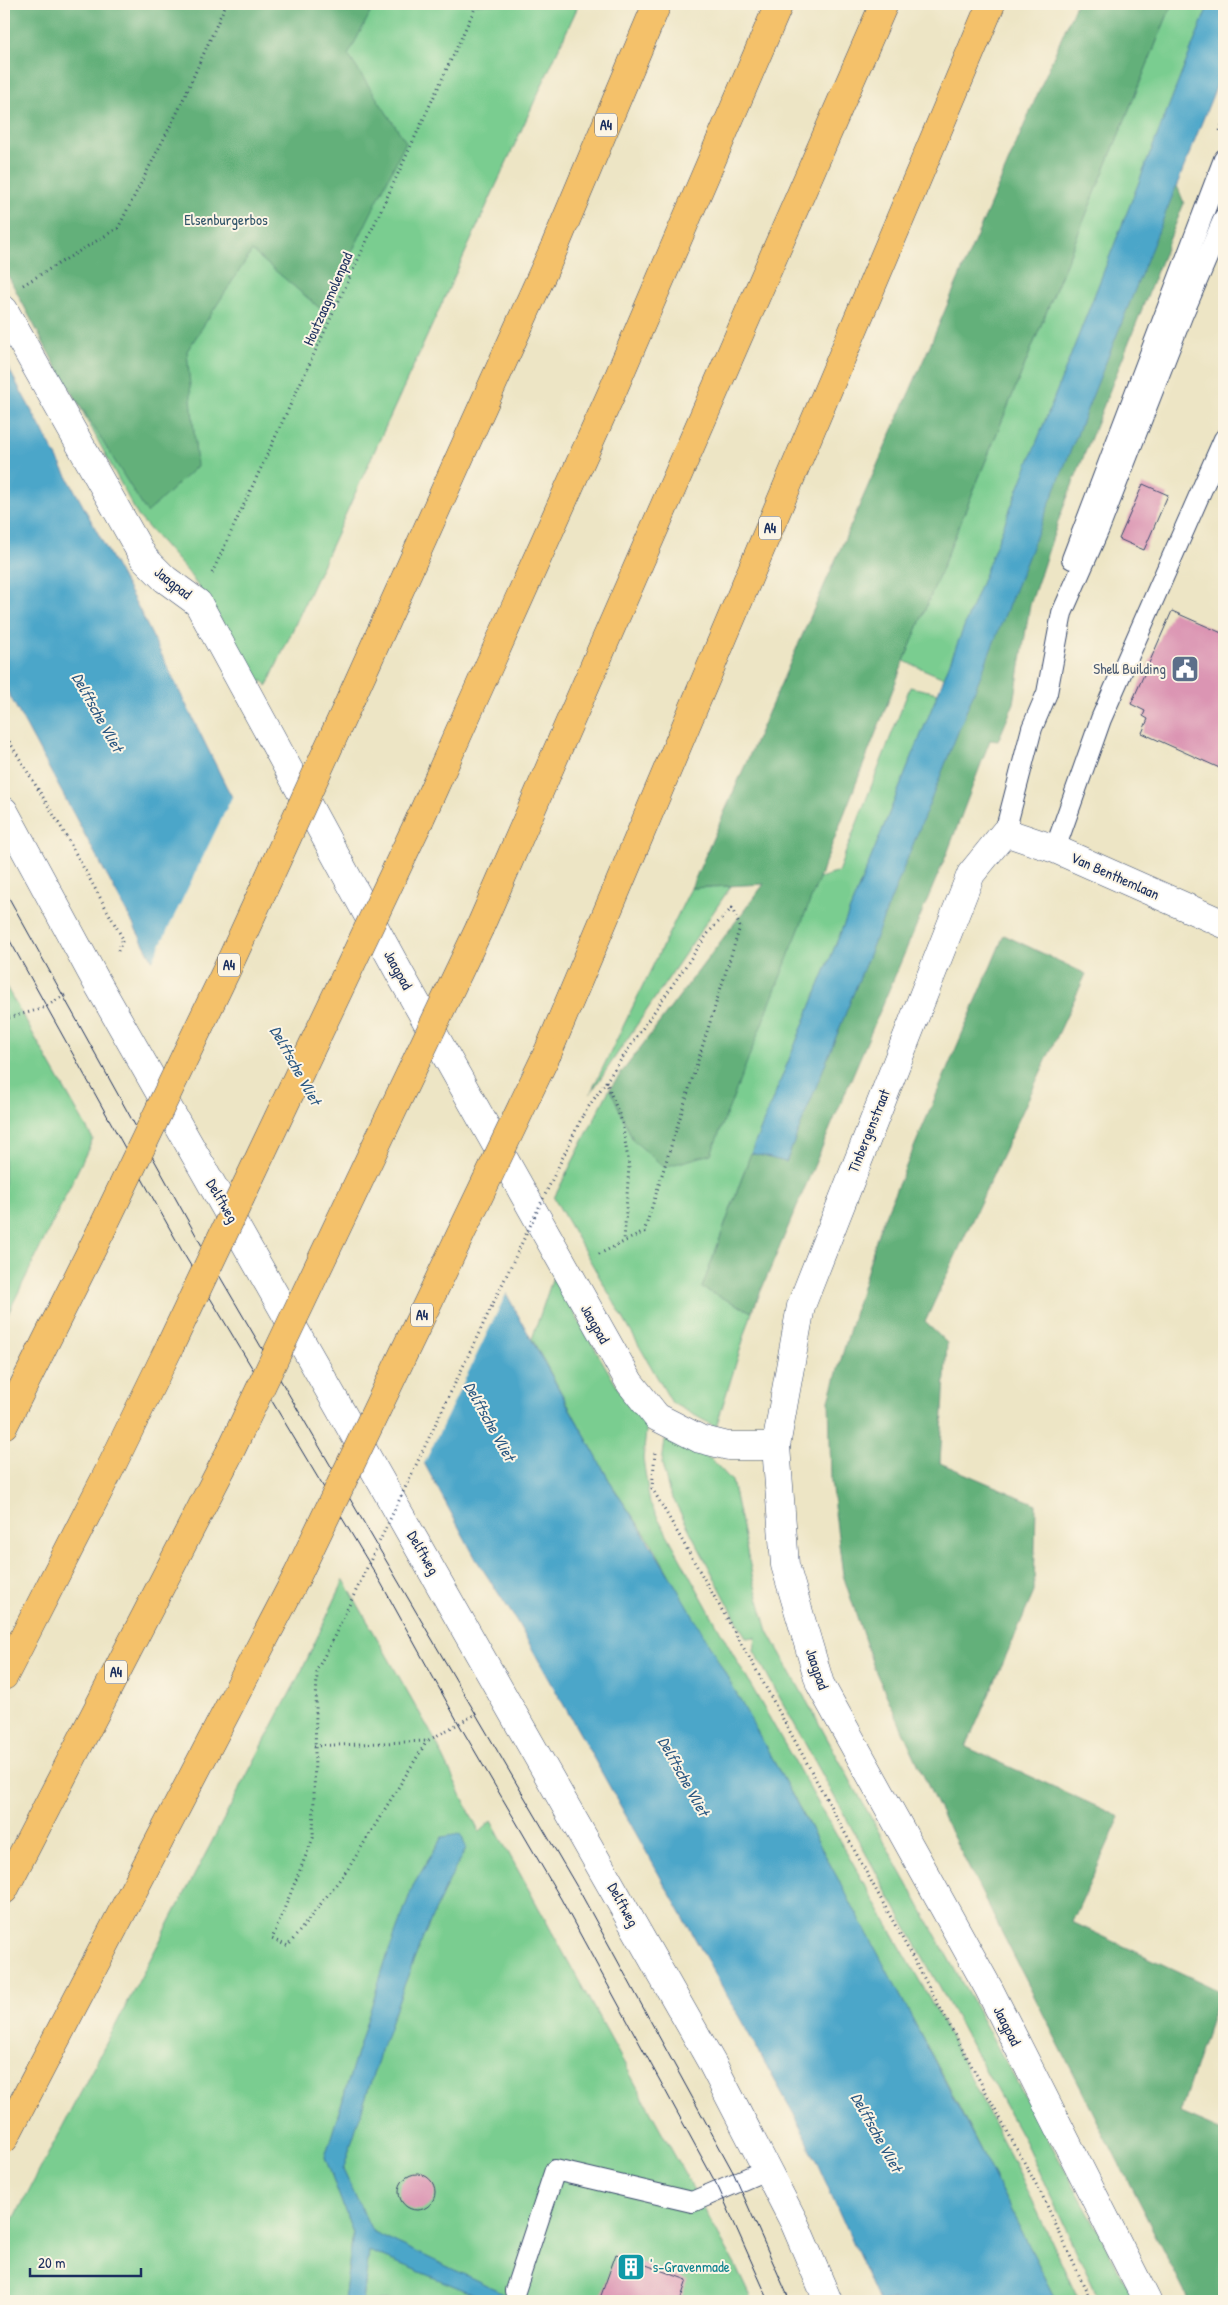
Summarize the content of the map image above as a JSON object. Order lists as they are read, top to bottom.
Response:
{
  "streets": {
    "highway": ["A4"],
    "street": [
      "Jaagpad",
      "Van Benthemlaan",
      "Tinbergenstraat",
      "Delftweg"
    ],
    "path": ["Houtzaagmolenpad"]
  },
  "crossings": [
    ["Houtzaagmolenpad", "Jaagpad"],
    ["Jaagpad", "Tinbergenstraat"],
    ["Van Benthemlaan", "Tinbergenstraat"]
  ],
  "water": ["Delftsche Vliet"],
  "parks": ["Elsenburgerbos"],
  "places": {
    "public building": ["Shell Building"],
    "building": ["'s-Gravenmade"]
  },
  "scale_bar": "20 m"
}
